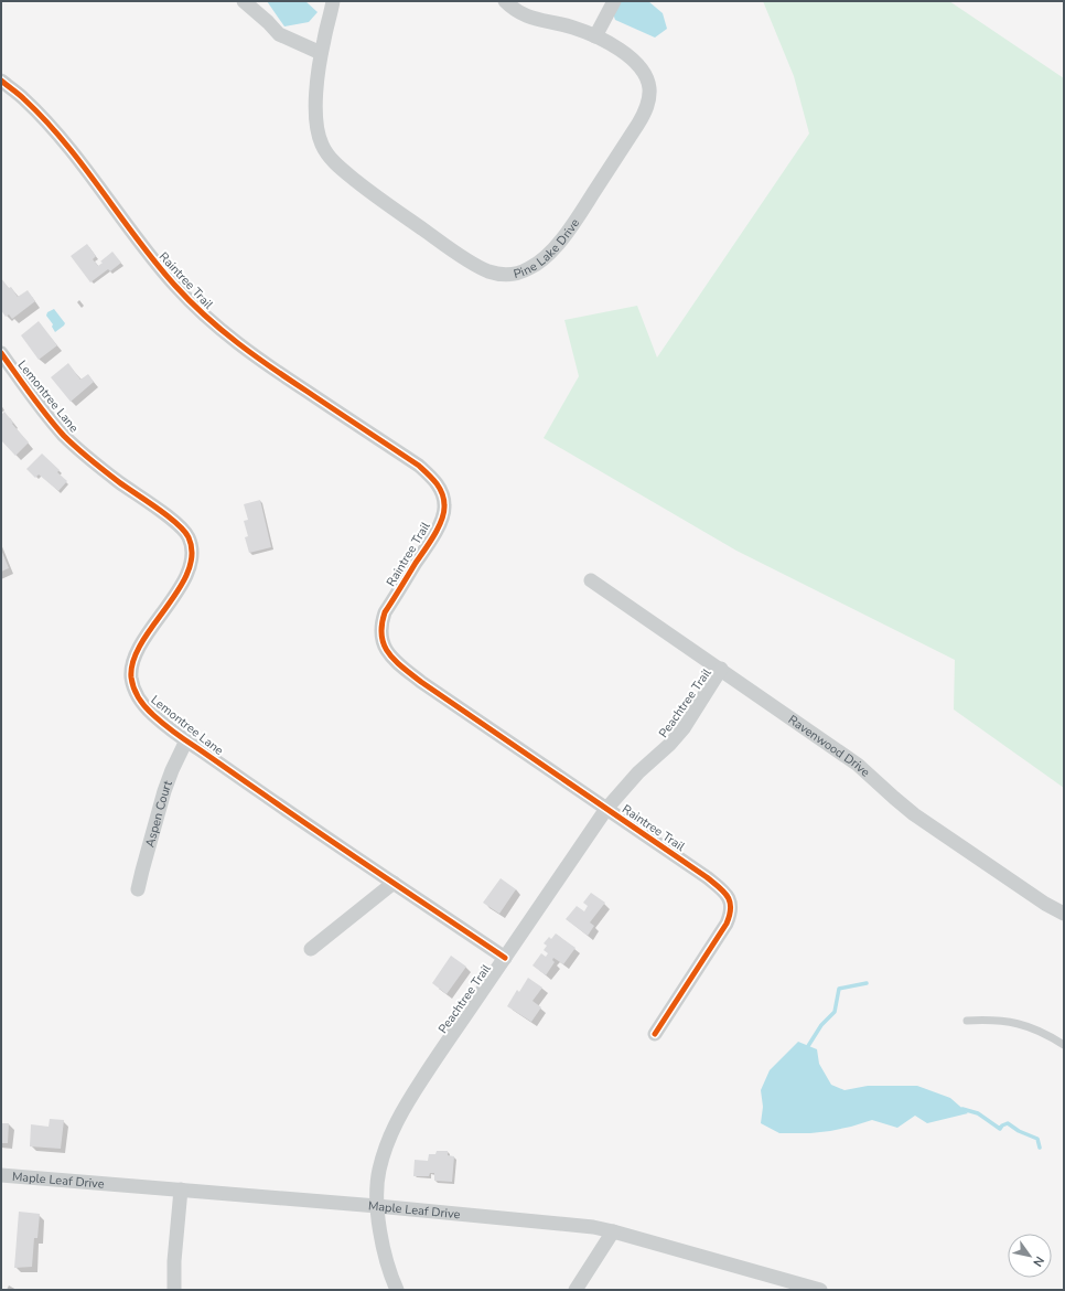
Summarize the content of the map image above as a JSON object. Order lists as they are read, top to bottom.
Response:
{
  "streets": {
    "street": [
      "Pine Lake Drive",
      "Raintree Trail",
      "Lemontree Lane",
      "Peachtree Trail",
      "Ravenwood Drive",
      "Aspen Court",
      "Maple Leaf Drive"
    ]
  },
  "crossings": [
    ["Raintree Trail", "Peachtree Trail"],
    ["Lemontree Lane", "Peachtree Trail"],
    ["Lemontree Lane", "Aspen Court"],
    ["Peachtree Trail", "Ravenwood Drive"],
    ["Peachtree Trail", "Maple Leaf Drive"]
  ],
  "north": "bottom right"
}
